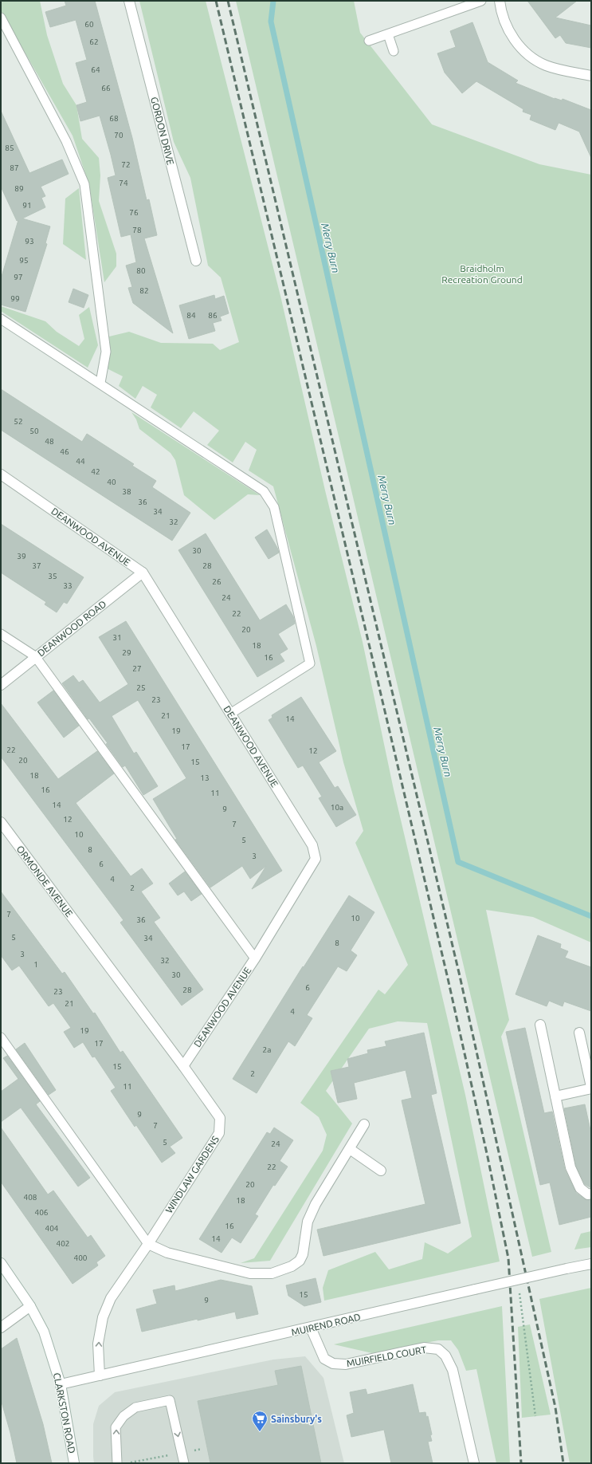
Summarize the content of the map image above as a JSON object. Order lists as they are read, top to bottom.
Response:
{
  "streets": {
    "street": [
      "GORDON DRIVE",
      "DEANWOOD AVENUE",
      "DEANWOOD ROAD",
      "ORMONDE AVENUE",
      "WINDLAW GARDENS",
      "MUIREND ROAD",
      "MUIRFIELD COURT",
      "CLARKSTON ROAD"
    ]
  },
  "crossings": [
    ["DEANWOOD AVENUE", "DEANWOOD ROAD"],
    ["DEANWOOD AVENUE", "WINDLAW GARDENS"],
    ["ORMONDE AVENUE", "WINDLAW GARDENS"],
    ["WINDLAW GARDENS", "MUIREND ROAD"],
    ["MUIREND ROAD", "MUIRFIELD COURT"],
    ["MUIREND ROAD", "CLARKSTON ROAD"]
  ],
  "water": ["Merry Burn"],
  "parks": ["Braidholm Recreation Ground"],
  "places": {
    "supermarket": ["Sainsbury's"]
  },
  "house_numbers": [
    "60",
    "62",
    "64",
    "66",
    "68",
    "70",
    "85",
    "72",
    "87",
    "74",
    "89",
    "91",
    "76",
    "78",
    "93",
    "95",
    "80",
    "97",
    "82",
    "99",
    "84",
    "86",
    "52",
    "50",
    "48",
    "46",
    "44",
    "42",
    "40",
    "38",
    "36",
    "34",
    "32",
    "30",
    "39",
    "37",
    "28",
    "35",
    "26",
    "33",
    "24",
    "22",
    "20",
    "31",
    "18",
    "29",
    "16",
    "27",
    "25",
    "23",
    "21",
    "14",
    "19",
    "17",
    "22",
    "12",
    "20",
    "15",
    "18",
    "13",
    "16",
    "11",
    "14",
    "10a",
    "9",
    "12",
    "7",
    "10",
    "5",
    "8",
    "3",
    "6",
    "4",
    "2",
    "7",
    "10",
    "36",
    "5",
    "34",
    "8",
    "3",
    "32",
    "1",
    "30",
    "6",
    "28",
    "23",
    "21",
    "4",
    "19",
    "17",
    "2a",
    "15",
    "2",
    "11",
    "9",
    "7",
    "5",
    "24",
    "22",
    "20",
    "408",
    "18",
    "406",
    "16",
    "404",
    "14",
    "402",
    "400",
    "15",
    "9"
  ]
}
